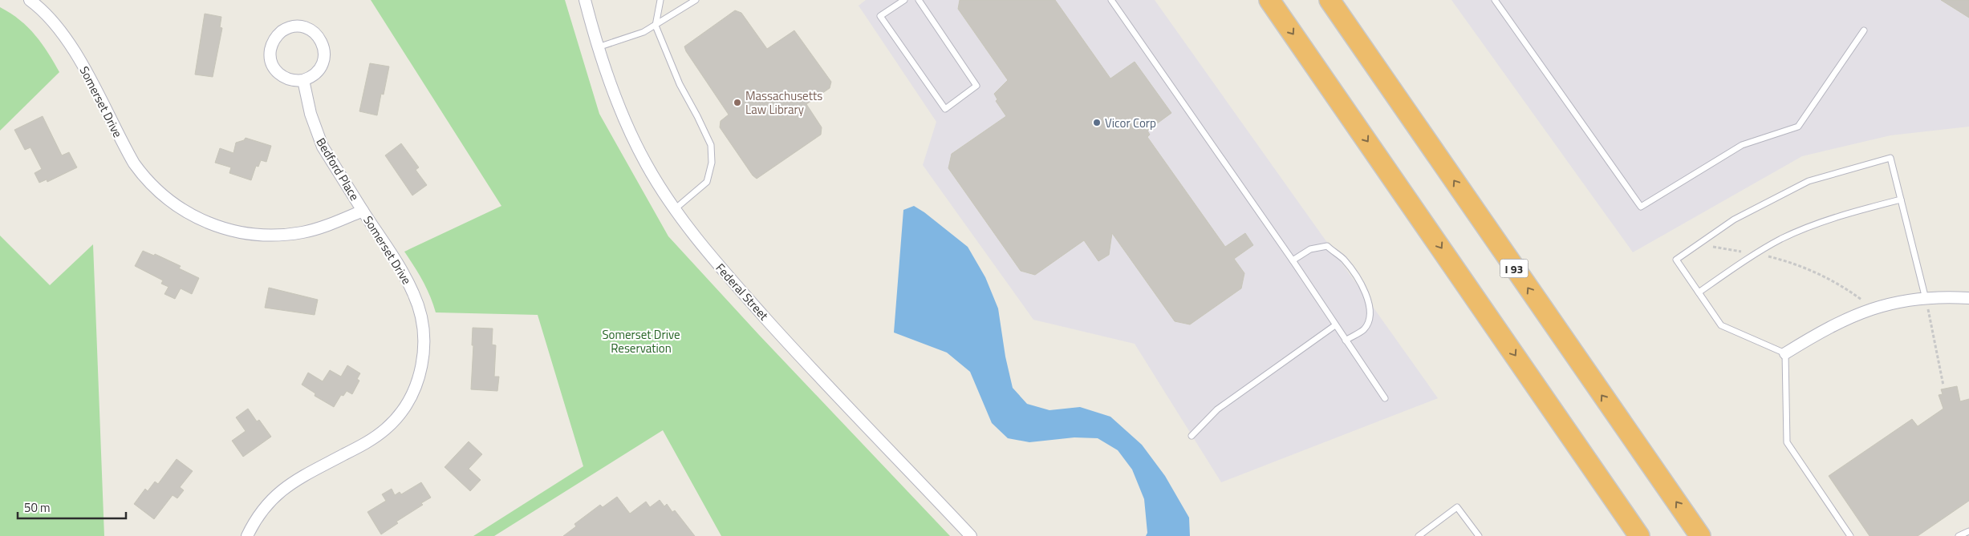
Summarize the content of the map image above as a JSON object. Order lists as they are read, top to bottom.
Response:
{
  "streets": {
    "highway": ["I 93"],
    "street": ["Somerset Drive", "Bedford Place", "Federal Street"]
  },
  "crossings": [
    ["Somerset Drive", "Bedford Place"]
  ],
  "parks": ["Somerset Drive Reservation"],
  "places": ["Massachusetts Law Library", "Vicor Corp"],
  "scale_bar": "50 m"
}
